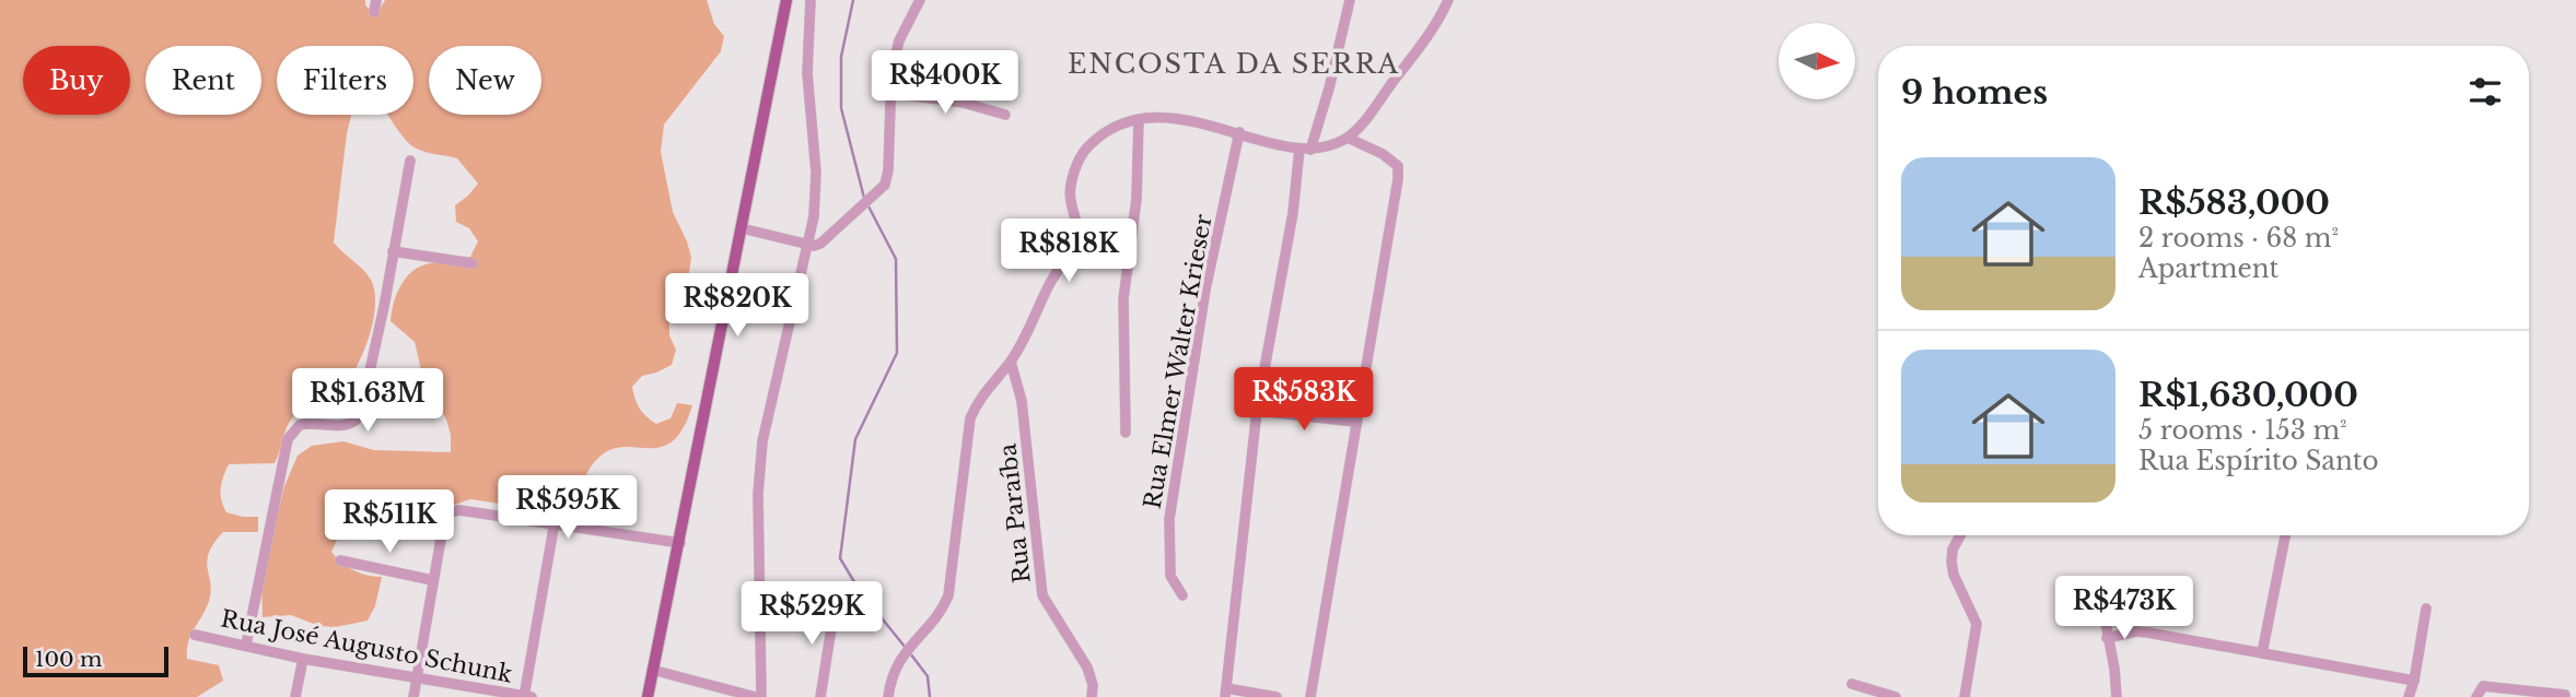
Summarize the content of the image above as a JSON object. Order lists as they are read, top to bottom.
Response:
{
  "streets": {
    "street": ["Rua Elmer Walter Krieser", "Rua Paraíba", "Rua José Augusto Schunk"]
  },
  "districts": ["ENCOSTA DA SERRA"],
  "scale_bar": "100 m",
  "north": "right",
  "page": {
    "chip": [
      "Buy",
      "Rent",
      "Filters",
      "New"
    ],
    "heading": "9 homes",
    "price": [
      "R$400K",
      "R$818K",
      "R$820K",
      "R$583K",
      "R$1.63M",
      "R$595K",
      "R$511K",
      "R$473K",
      "R$529K"
    ],
    "list": [
      {
        "name": "R$583,000",
        "note": "2 rooms · 68 m² · Apartment"
      },
      {
        "name": "R$1,630,000",
        "note": "5 rooms · 153 m² · Rua Espírito Santo"
      }
    ],
    "scale": "100 m"
  }
}
